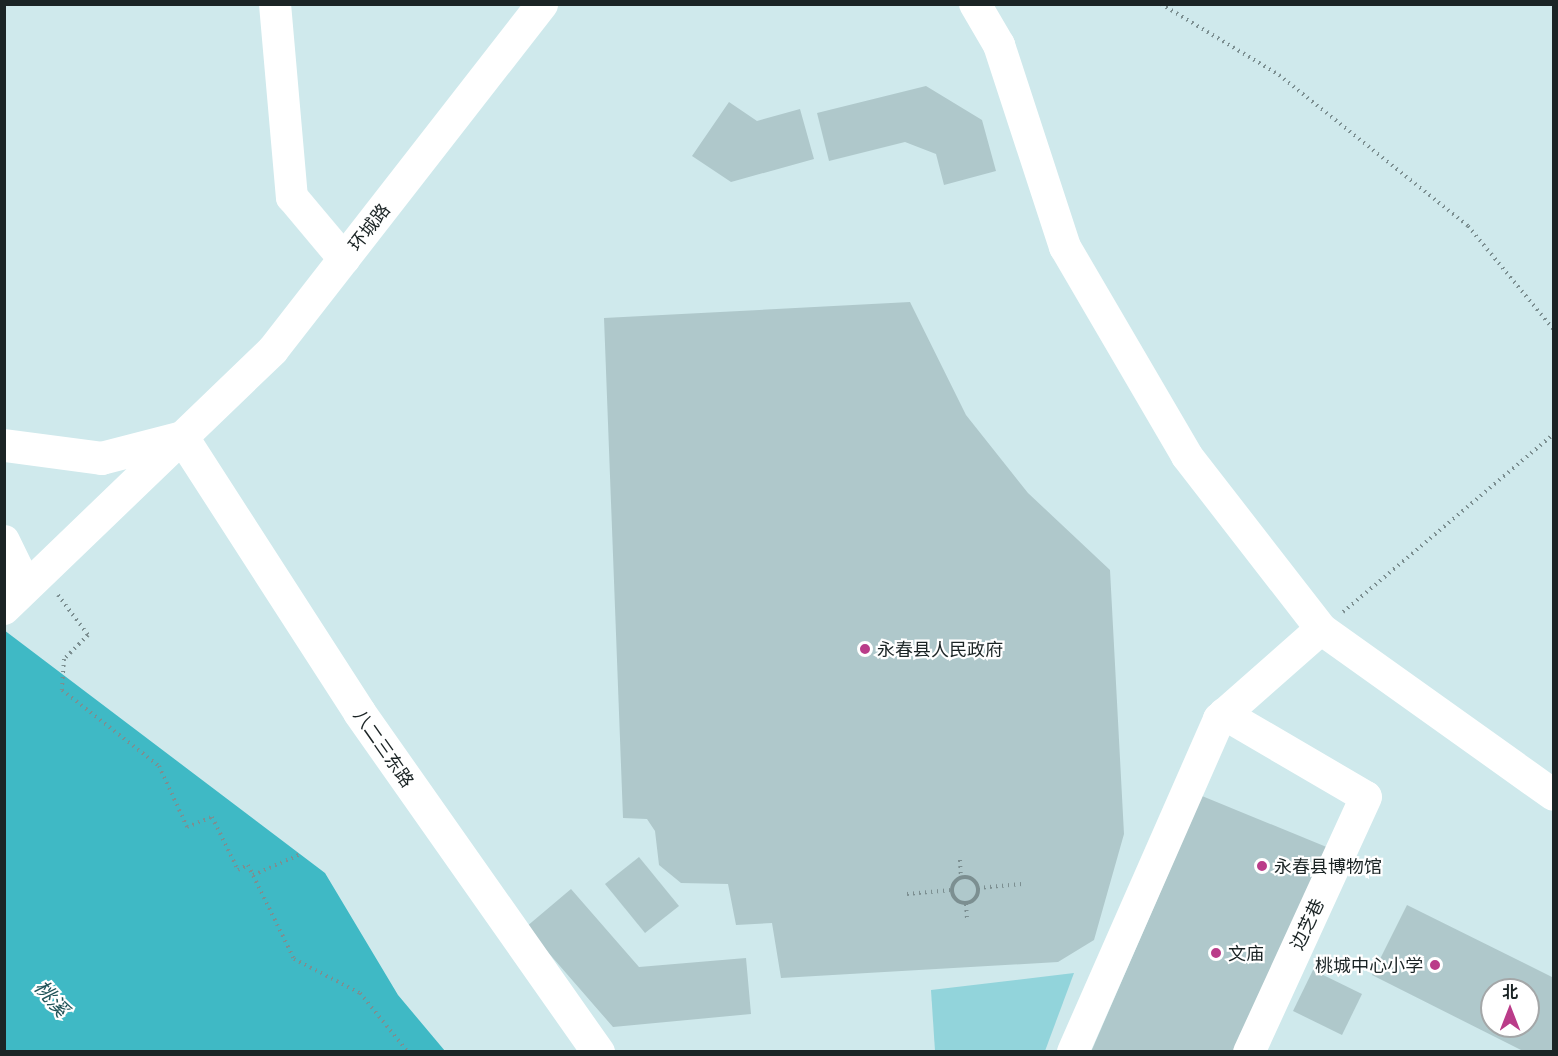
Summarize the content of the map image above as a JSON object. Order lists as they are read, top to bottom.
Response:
{
  "streets": {
    "main road": ["八二三东路"],
    "street": ["环城路", "边芝巷"]
  },
  "crossings": [
    ["环城路", "八二三东路"]
  ],
  "water": ["桃溪"],
  "places": [
    "永春县人民政府",
    "永春县博物馆",
    "文庙",
    "桃城中心小学"
  ],
  "north": "top"
}
